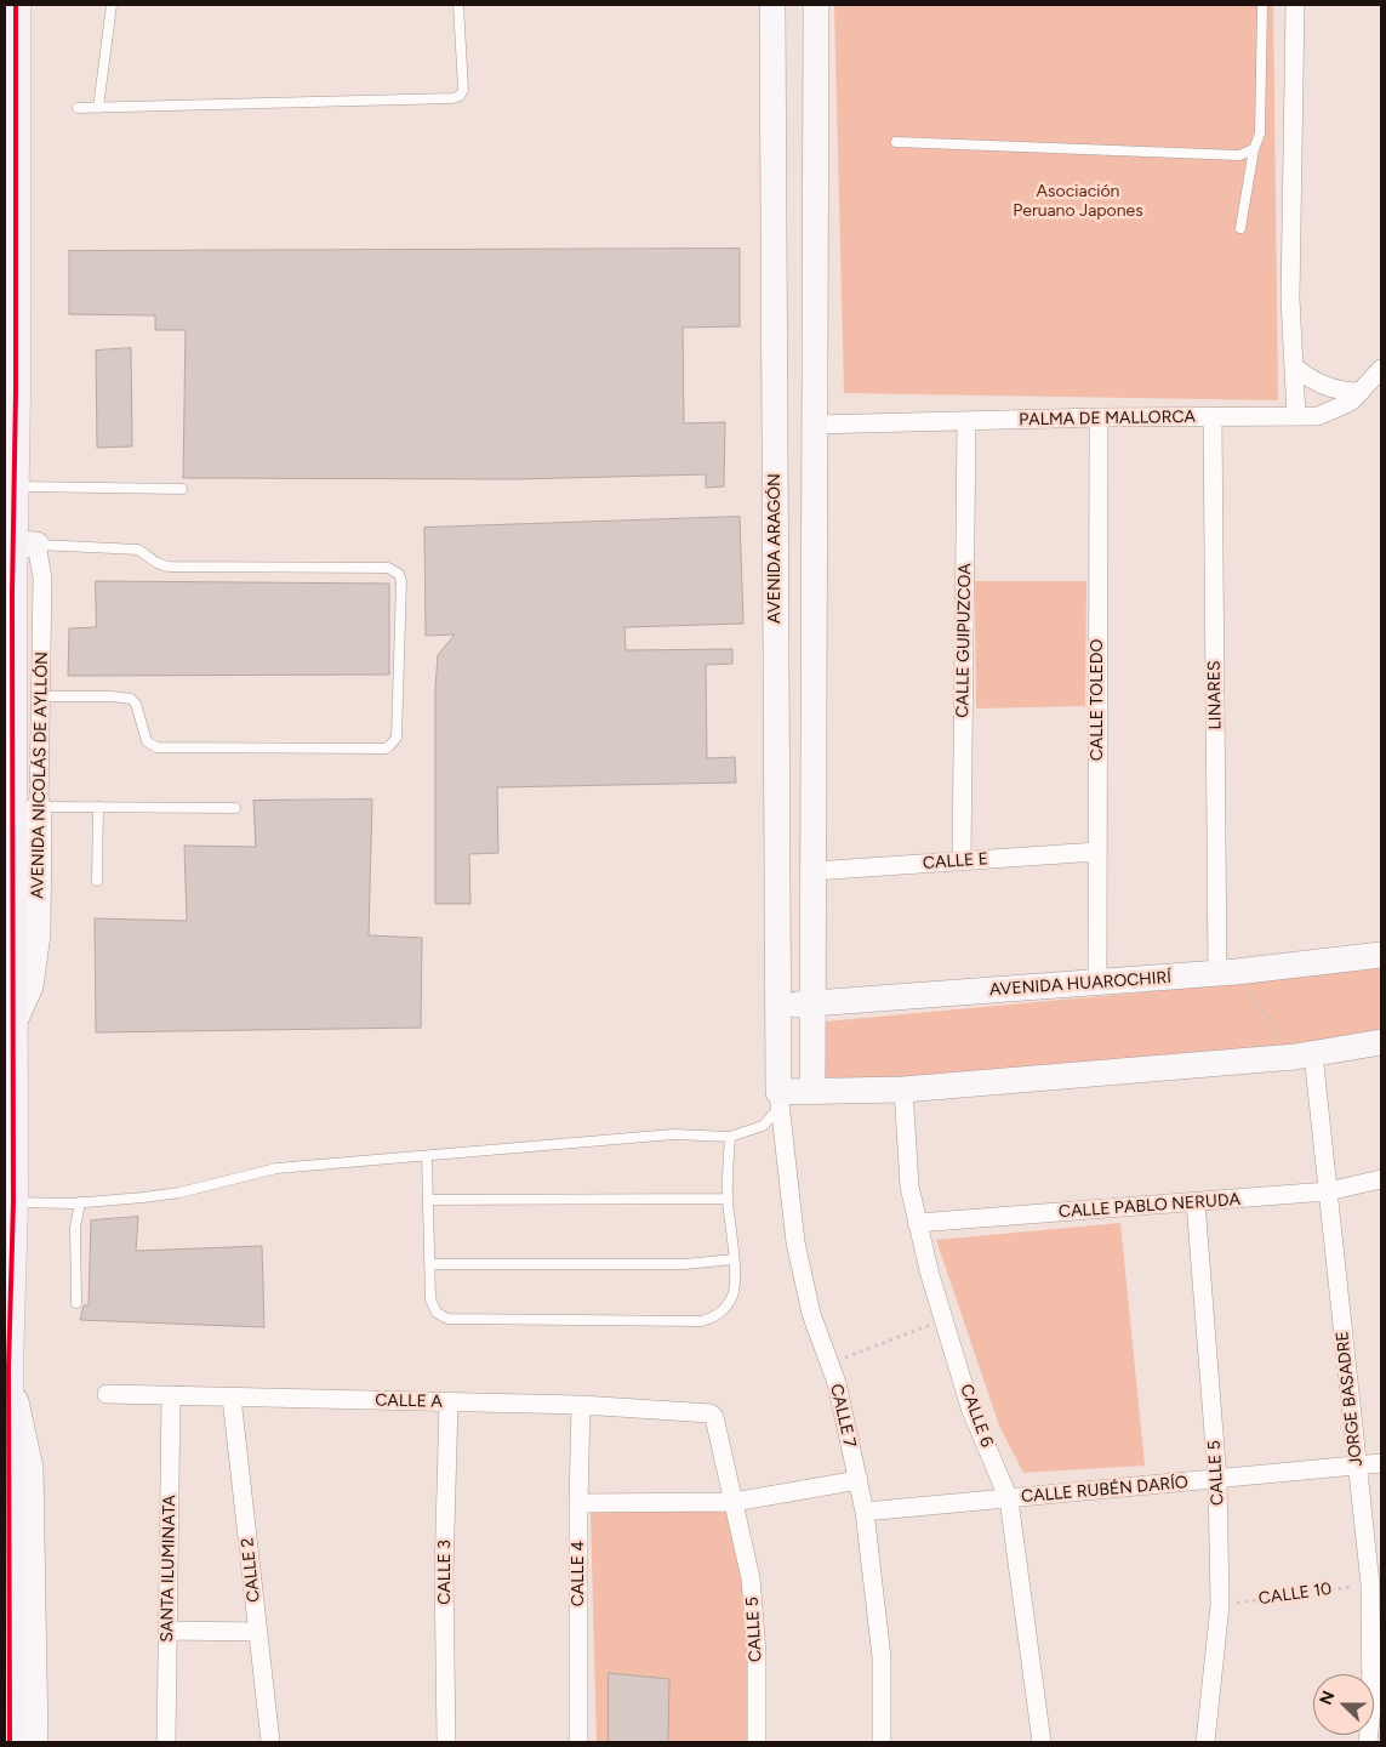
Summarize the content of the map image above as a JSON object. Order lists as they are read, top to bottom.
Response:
{
  "streets": {
    "main road": ["AVENIDA NICOLÁS DE AYLLÓN"],
    "street": [
      "PALMA DE MALLORCA",
      "AVENIDA ARAGÓN",
      "CALLE GUIPUZCOA",
      "LINARES",
      "CALLE TOLEDO",
      "CALLE E",
      "AVENIDA HUAROCHIRÍ",
      "CALLE PABLO NERUDA",
      "JORGE BASADRE",
      "CALLE A",
      "CALLE 7",
      "CALLE 6",
      "CALLE 5",
      "CALLE RUBÉN DARÍO",
      "SANTA ILUMINATA",
      "CALLE 2",
      "CALLE 3",
      "CALLE 4"
    ],
    "path": ["CALLE 10"]
  },
  "crossings": [
    ["PALMA DE MALLORCA", "CALLE GUIPUZCOA"],
    ["PALMA DE MALLORCA", "LINARES"],
    ["PALMA DE MALLORCA", "CALLE TOLEDO"],
    ["AVENIDA ARAGÓN", "AVENIDA HUAROCHIRÍ"],
    ["AVENIDA ARAGÓN", "CALLE 7"],
    ["CALLE GUIPUZCOA", "CALLE E"],
    ["LINARES", "AVENIDA HUAROCHIRÍ"],
    ["CALLE TOLEDO", "CALLE E"],
    ["CALLE TOLEDO", "AVENIDA HUAROCHIRÍ"],
    ["CALLE PABLO NERUDA", "JORGE BASADRE"],
    ["CALLE PABLO NERUDA", "CALLE 6"],
    ["CALLE PABLO NERUDA", "CALLE 5"],
    ["JORGE BASADRE", "CALLE RUBÉN DARÍO"],
    ["JORGE BASADRE", "CALLE 10"],
    ["CALLE A", "CALLE 5"],
    ["CALLE A", "SANTA ILUMINATA"],
    ["CALLE A", "CALLE 2"],
    ["CALLE A", "CALLE 3"],
    ["CALLE A", "CALLE 4"],
    ["CALLE 7", "CALLE RUBÉN DARÍO"],
    ["CALLE 6", "CALLE RUBÉN DARÍO"],
    ["CALLE 5", "CALLE RUBÉN DARÍO"],
    ["CALLE 5", "CALLE 10"]
  ],
  "parks": ["Asociación Peruano Japones"],
  "north": "left"
}
